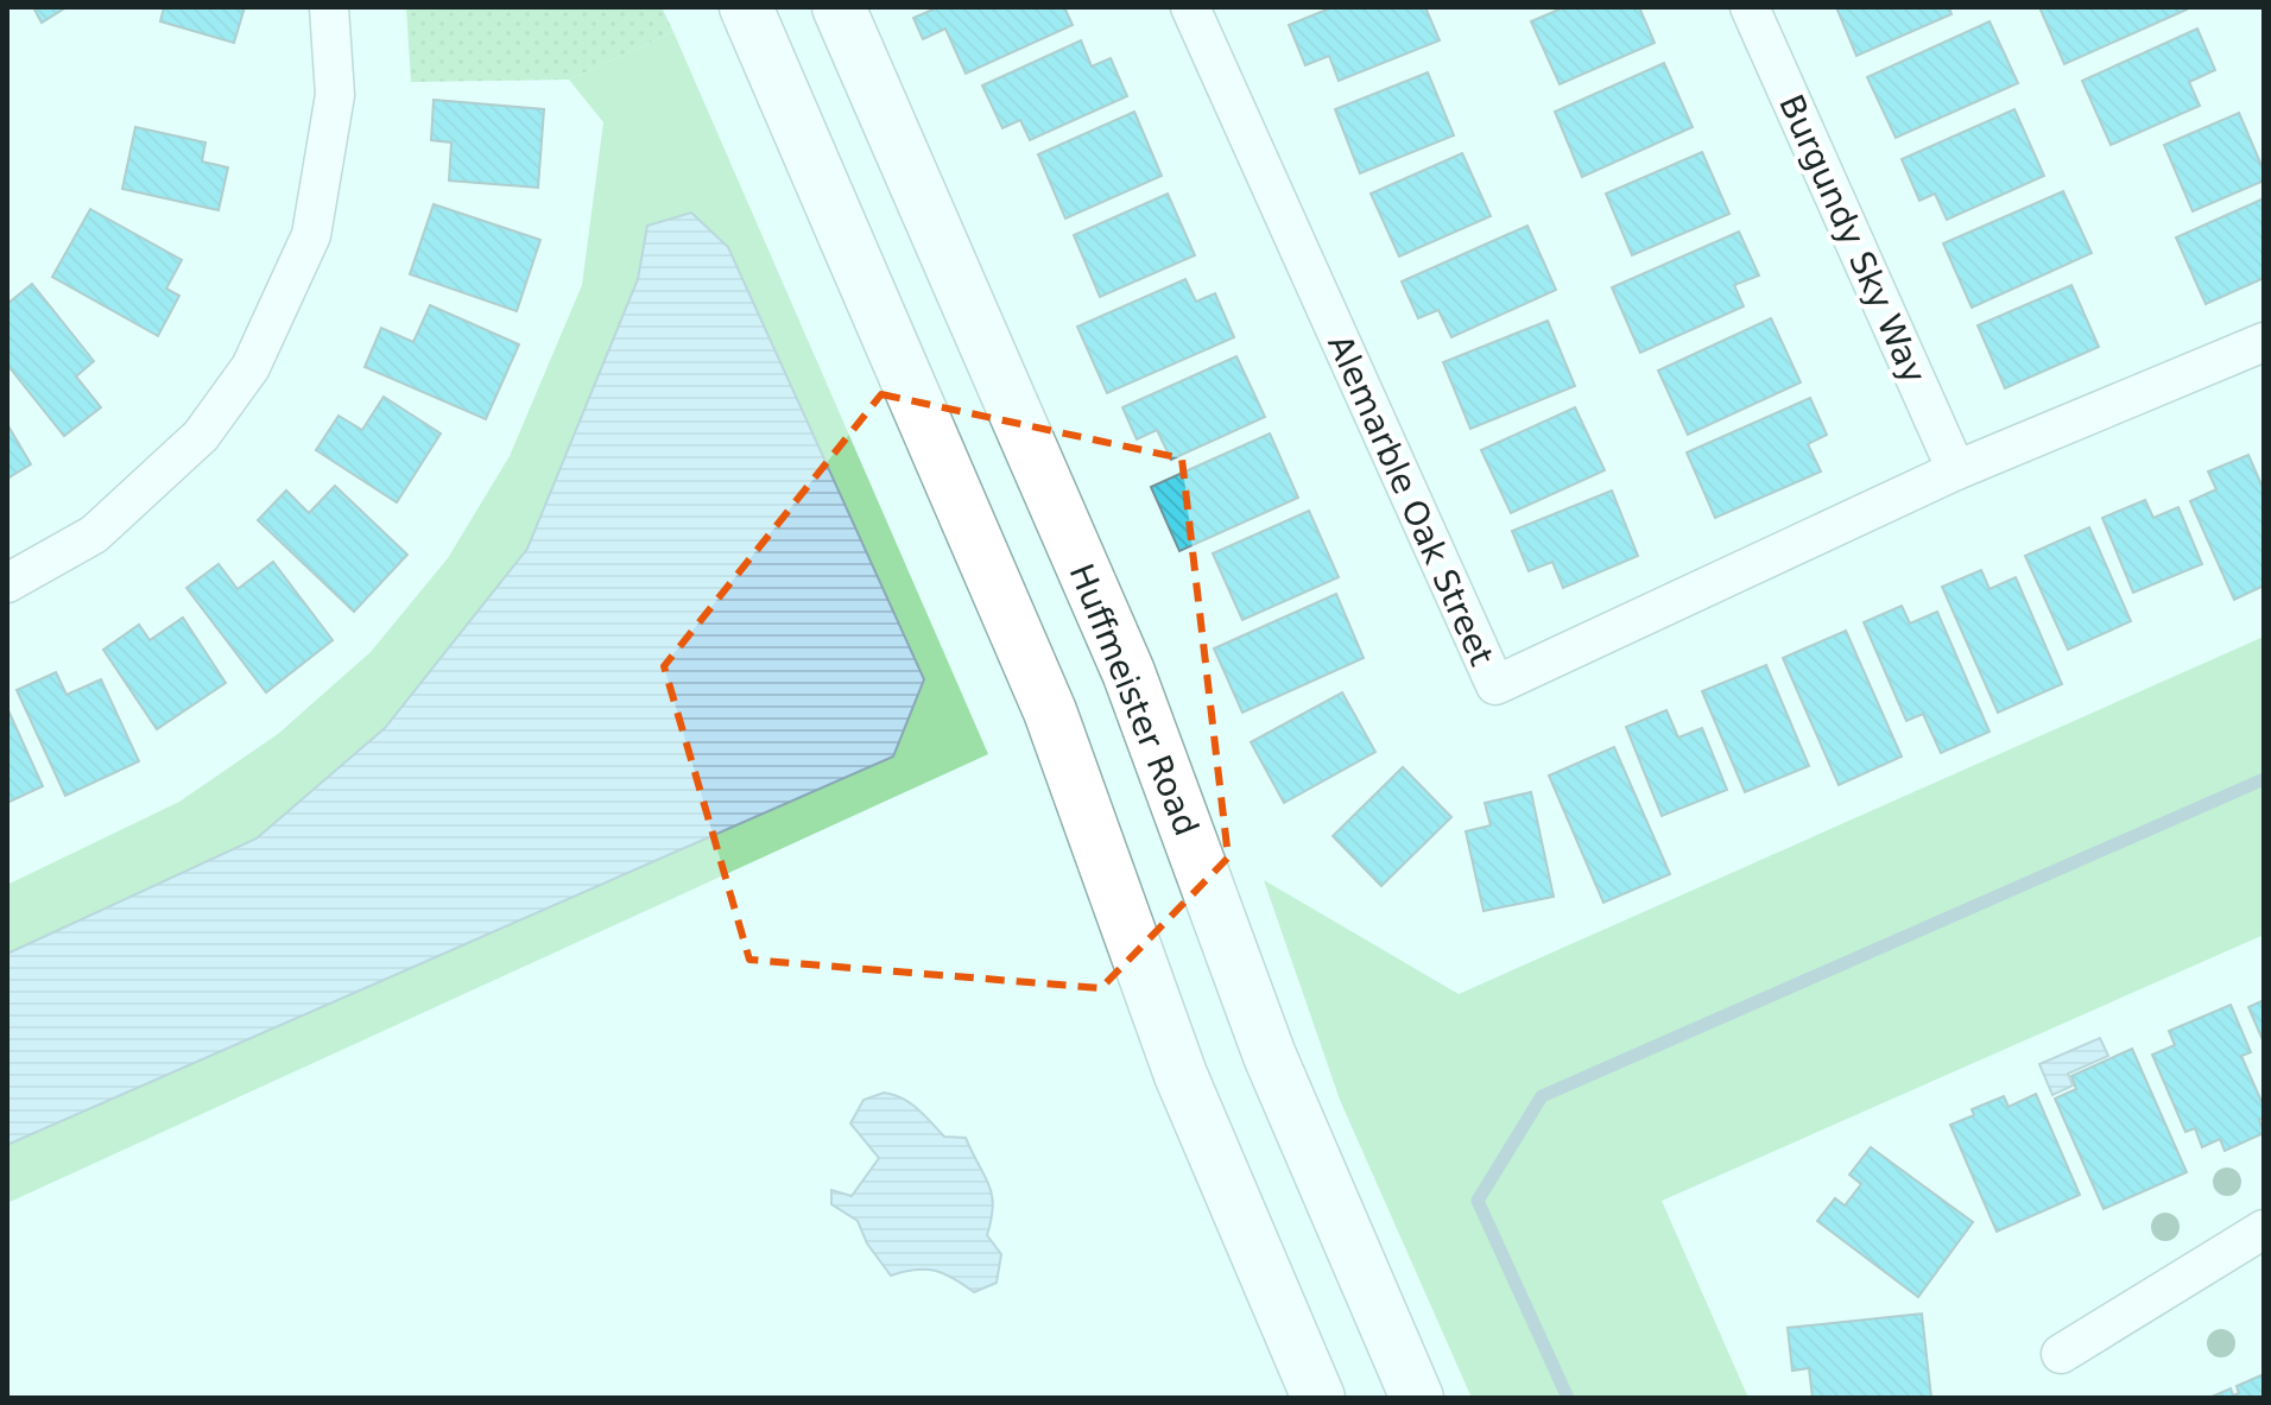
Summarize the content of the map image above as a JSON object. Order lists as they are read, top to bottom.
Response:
{
  "streets": {
    "main road": ["Huffmeister Road"],
    "street": ["Burgundy Sky Way", "Alemarble Oak Street"]
  },
  "crossings": [
    ["Burgundy Sky Way", "Alemarble Oak Street"]
  ]
}
